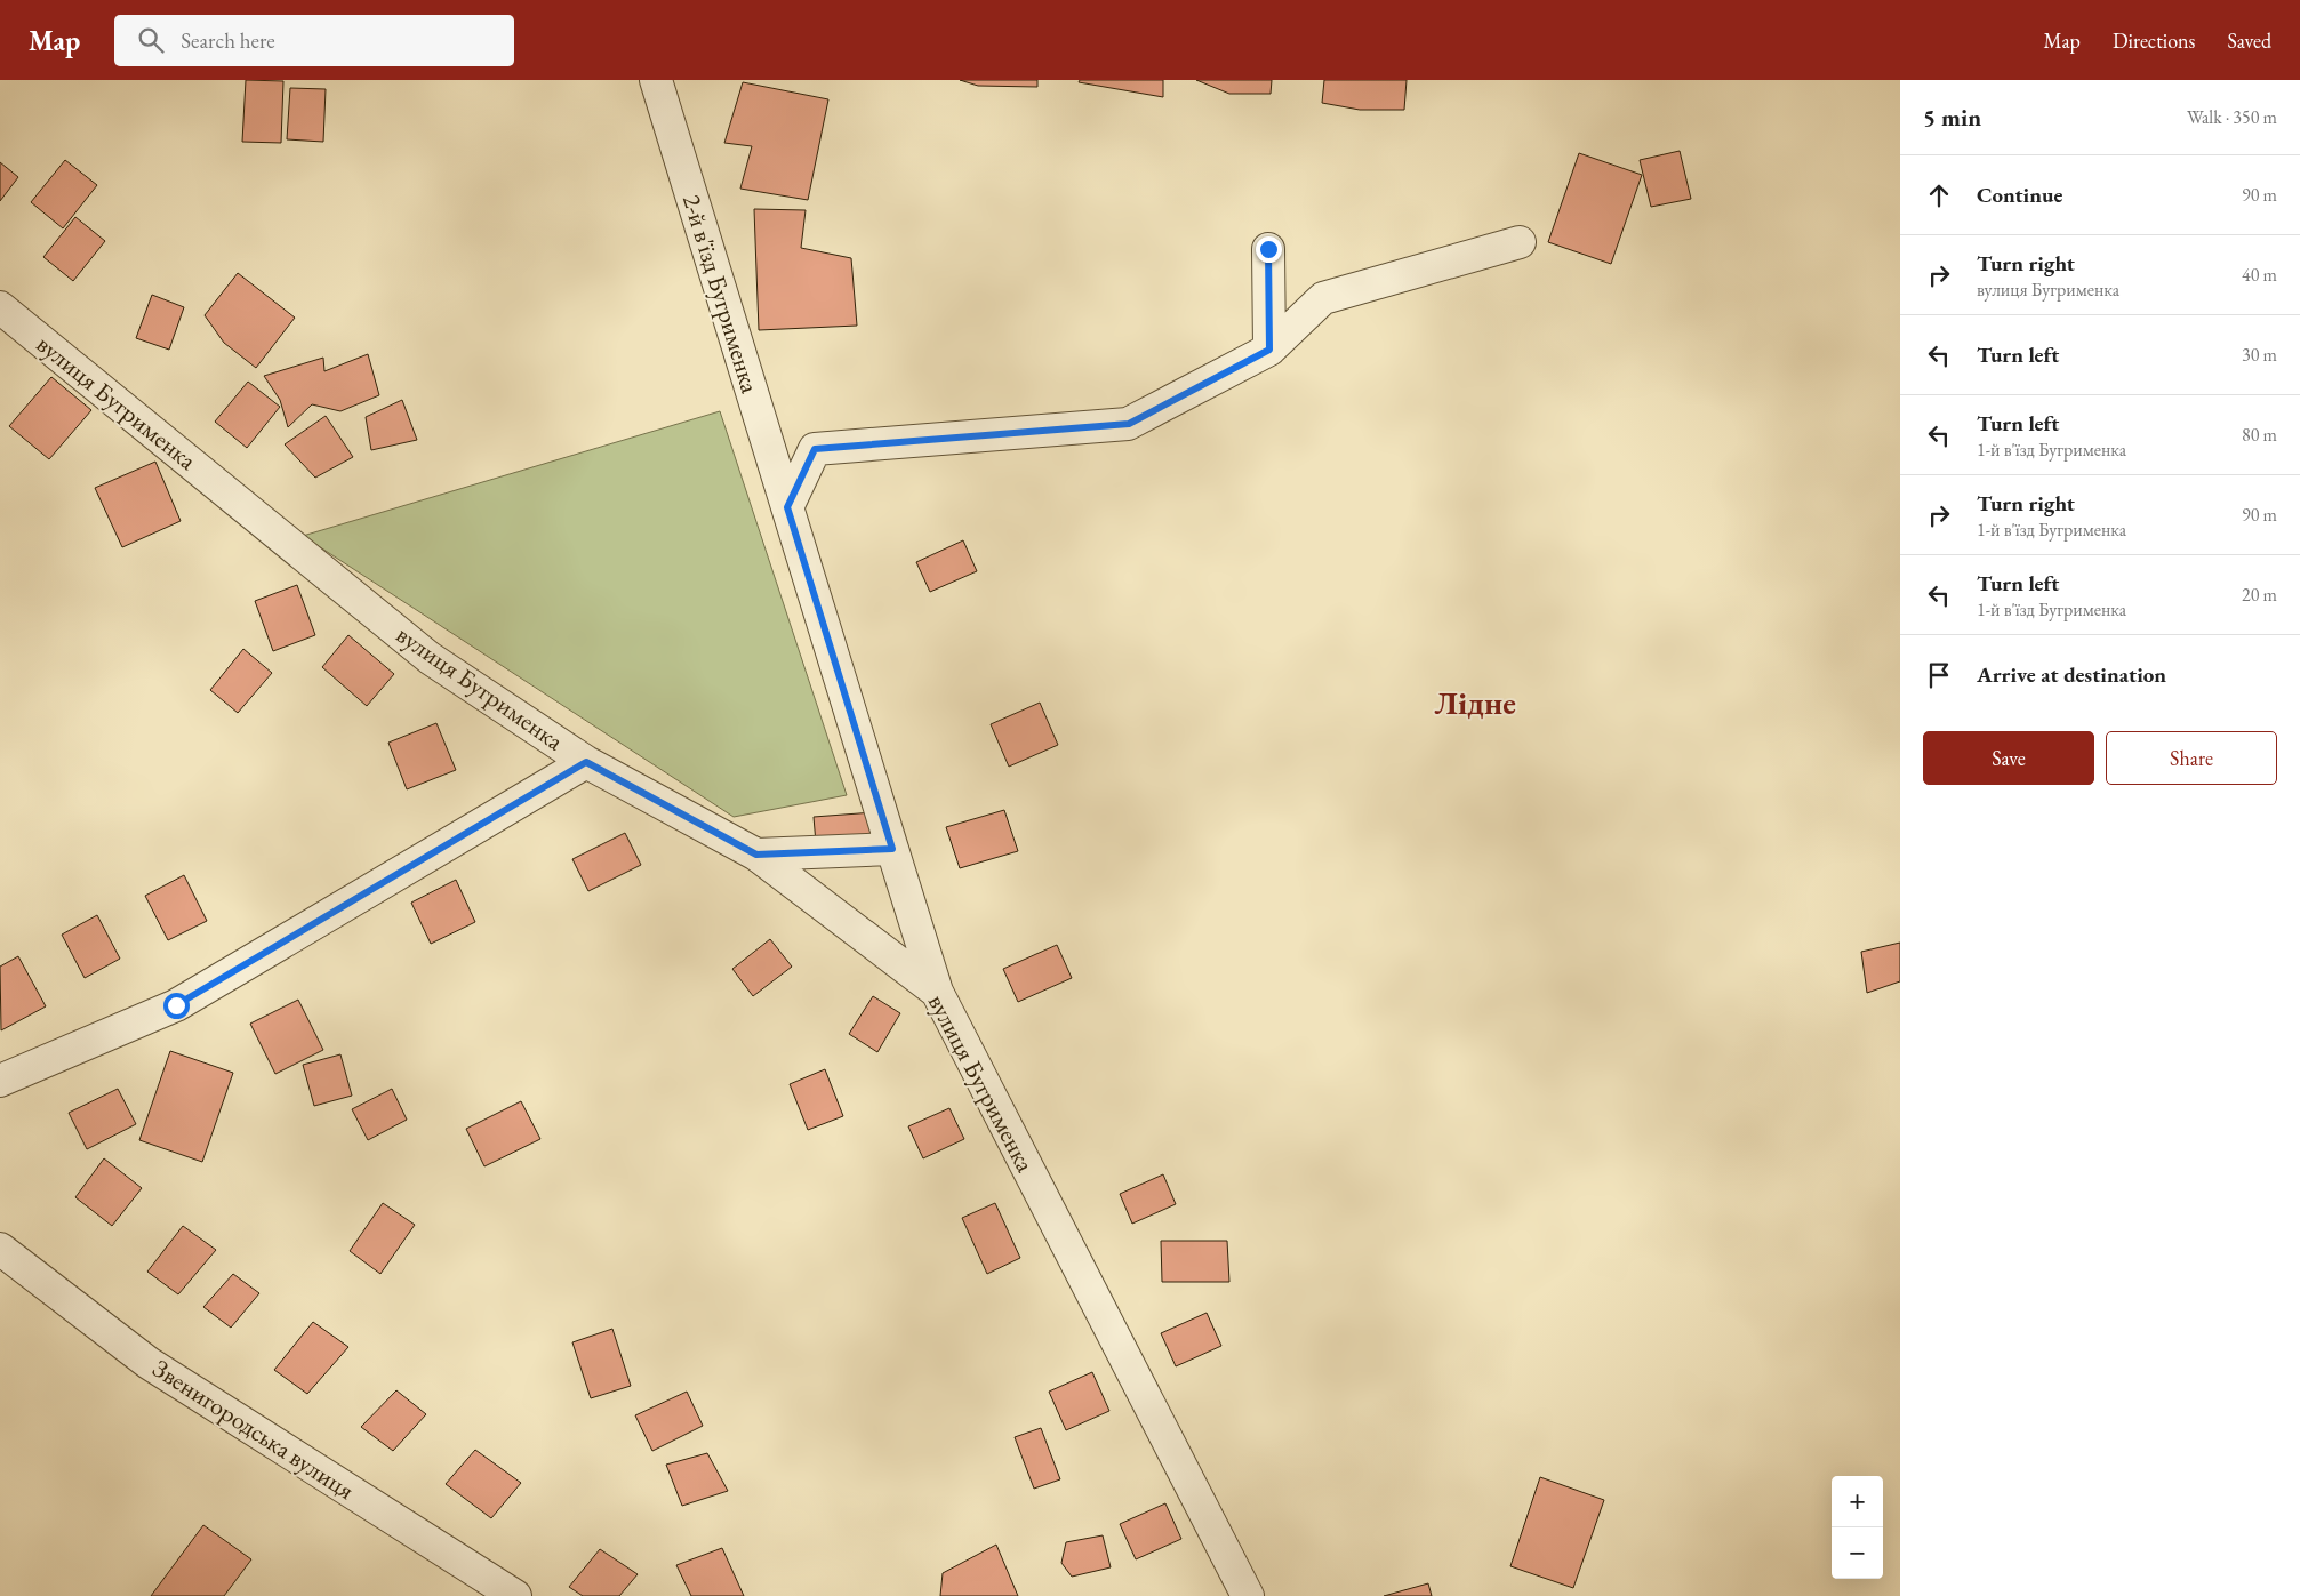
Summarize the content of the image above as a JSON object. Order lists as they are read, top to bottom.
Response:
{
  "streets": {
    "street": ["2-й в'їзд Бугрименка", "вулиця Бугрименка", "Звенигородська вулиця"]
  },
  "crossings": [
    ["2-й в'їзд Бугрименка", "вулиця Бугрименка"]
  ],
  "districts": ["Лідне"],
  "page": {
    "header": "Map",
    "search": "Search here",
    "nav": ["Map", "Directions", "Saved"],
    "heading": ["5 min", "Walk · 350 m"],
    "list": [
      ["Continue", "90 m"],
      ["Turn right", "вулиця Бугрименка", "40 m"],
      ["Turn left", "30 m"],
      ["Turn left", "1-й в'їзд Бугрименка", "80 m"],
      ["Turn right", "1-й в'їзд Бугрименка", "90 m"],
      ["Turn left", "1-й в'їзд Бугрименка", "20 m"],
      "Arrive at destination"
    ],
    "buttons": ["Save", "Share"],
    "map_buttons": ["+", "−"]
  }
}
